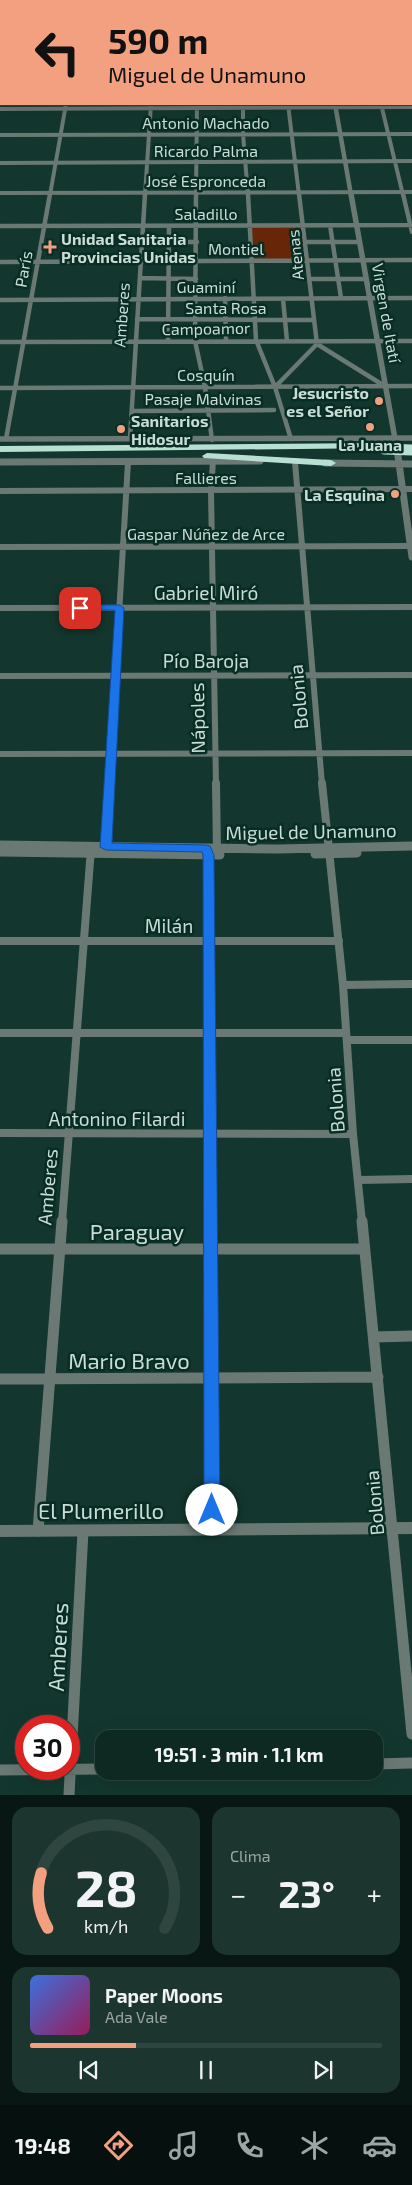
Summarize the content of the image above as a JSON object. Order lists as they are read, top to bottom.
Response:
{
  "streets": {
    "street": [
      "Antonio Machado",
      "Ricardo Palma",
      "José Espronceda",
      "Saladillo",
      "Montiel",
      "Atenas",
      "París",
      "Guaminí",
      "Santa Rosa",
      "Virgen de Itatí",
      "Amberes",
      "Campoamor",
      "Cosquín",
      "Pasaje Malvinas",
      "Fallieres",
      "Gaspar Núñez de Arce",
      "Gabriel Miró",
      "Pío Baroja",
      "Bolonia",
      "Nápoles",
      "Miguel de Unamuno",
      "Milán",
      "Antonino Filardi",
      "Paraguay",
      "Mario Bravo",
      "El Plumerillo"
    ]
  },
  "crossings": [
    ["Antonio Machado", "Atenas"],
    ["Antonio Machado", "París"],
    ["Antonio Machado", "Virgen de Itatí"],
    ["Antonio Machado", "Amberes"],
    ["Ricardo Palma", "Atenas"],
    ["Ricardo Palma", "París"],
    ["Ricardo Palma", "Virgen de Itatí"],
    ["Ricardo Palma", "Amberes"],
    ["José Espronceda", "Atenas"],
    ["José Espronceda", "París"],
    ["José Espronceda", "Virgen de Itatí"],
    ["José Espronceda", "Amberes"],
    ["Saladillo", "Atenas"],
    ["Saladillo", "París"],
    ["Saladillo", "Virgen de Itatí"],
    ["Saladillo", "Amberes"],
    ["Montiel", "Atenas"],
    ["Montiel", "París"],
    ["Montiel", "Virgen de Itatí"],
    ["Montiel", "Amberes"],
    ["Atenas", "Guaminí"],
    ["Atenas", "Santa Rosa"],
    ["Atenas", "Campoamor"],
    ["París", "Guaminí"],
    ["París", "Campoamor"],
    ["París", "Cosquín"],
    ["Guaminí", "Virgen de Itatí"],
    ["Guaminí", "Amberes"],
    ["Santa Rosa", "Amberes"],
    ["Virgen de Itatí", "Campoamor"],
    ["Virgen de Itatí", "Cosquín"],
    ["Virgen de Itatí", "Fallieres"],
    ["Virgen de Itatí", "Gaspar Núñez de Arce"],
    ["Amberes", "Campoamor"],
    ["Amberes", "Cosquín"],
    ["Amberes", "Pasaje Malvinas"],
    ["Amberes", "Miguel de Unamuno"],
    ["Amberes", "Milán"],
    ["Amberes", "Antonino Filardi"],
    ["Amberes", "Paraguay"],
    ["Amberes", "Mario Bravo"],
    ["Amberes", "El Plumerillo"],
    ["Fallieres", "Bolonia"],
    ["Fallieres", "Nápoles"],
    ["Gaspar Núñez de Arce", "Bolonia"],
    ["Gaspar Núñez de Arce", "Nápoles"],
    ["Gabriel Miró", "Bolonia"],
    ["Gabriel Miró", "Nápoles"],
    ["Pío Baroja", "Bolonia"],
    ["Pío Baroja", "Nápoles"],
    ["Bolonia", "Miguel de Unamuno"],
    ["Bolonia", "Milán"],
    ["Bolonia", "Antonino Filardi"],
    ["Bolonia", "Paraguay"],
    ["Bolonia", "Mario Bravo"],
    ["Bolonia", "El Plumerillo"],
    ["Nápoles", "Miguel de Unamuno"],
    ["Nápoles", "Milán"],
    ["Nápoles", "Antonino Filardi"],
    ["Nápoles", "Paraguay"],
    ["Nápoles", "Mario Bravo"],
    ["Nápoles", "El Plumerillo"]
  ],
  "places": {
    "health": ["Unidad Sanitaria Provincias Unidas"],
    "other": [
      "Jesucristo es el Señor",
      "La Juana",
      "Sanitarios Hidosur",
      "La Esquina"
    ]
  },
  "page": {
    "turn": ["590 m", "Miguel de Unamuno"],
    "limit": "30",
    "trip": "19:51 · 3 min · 1.1 km",
    "tile": "Clima",
    "heat": ["−", "23°", "+"],
    "song": ["Paper Moons", "Ada Vale"],
    "tabs": "19:48",
    "gauge": ["28", "km/h"]
  }
}
